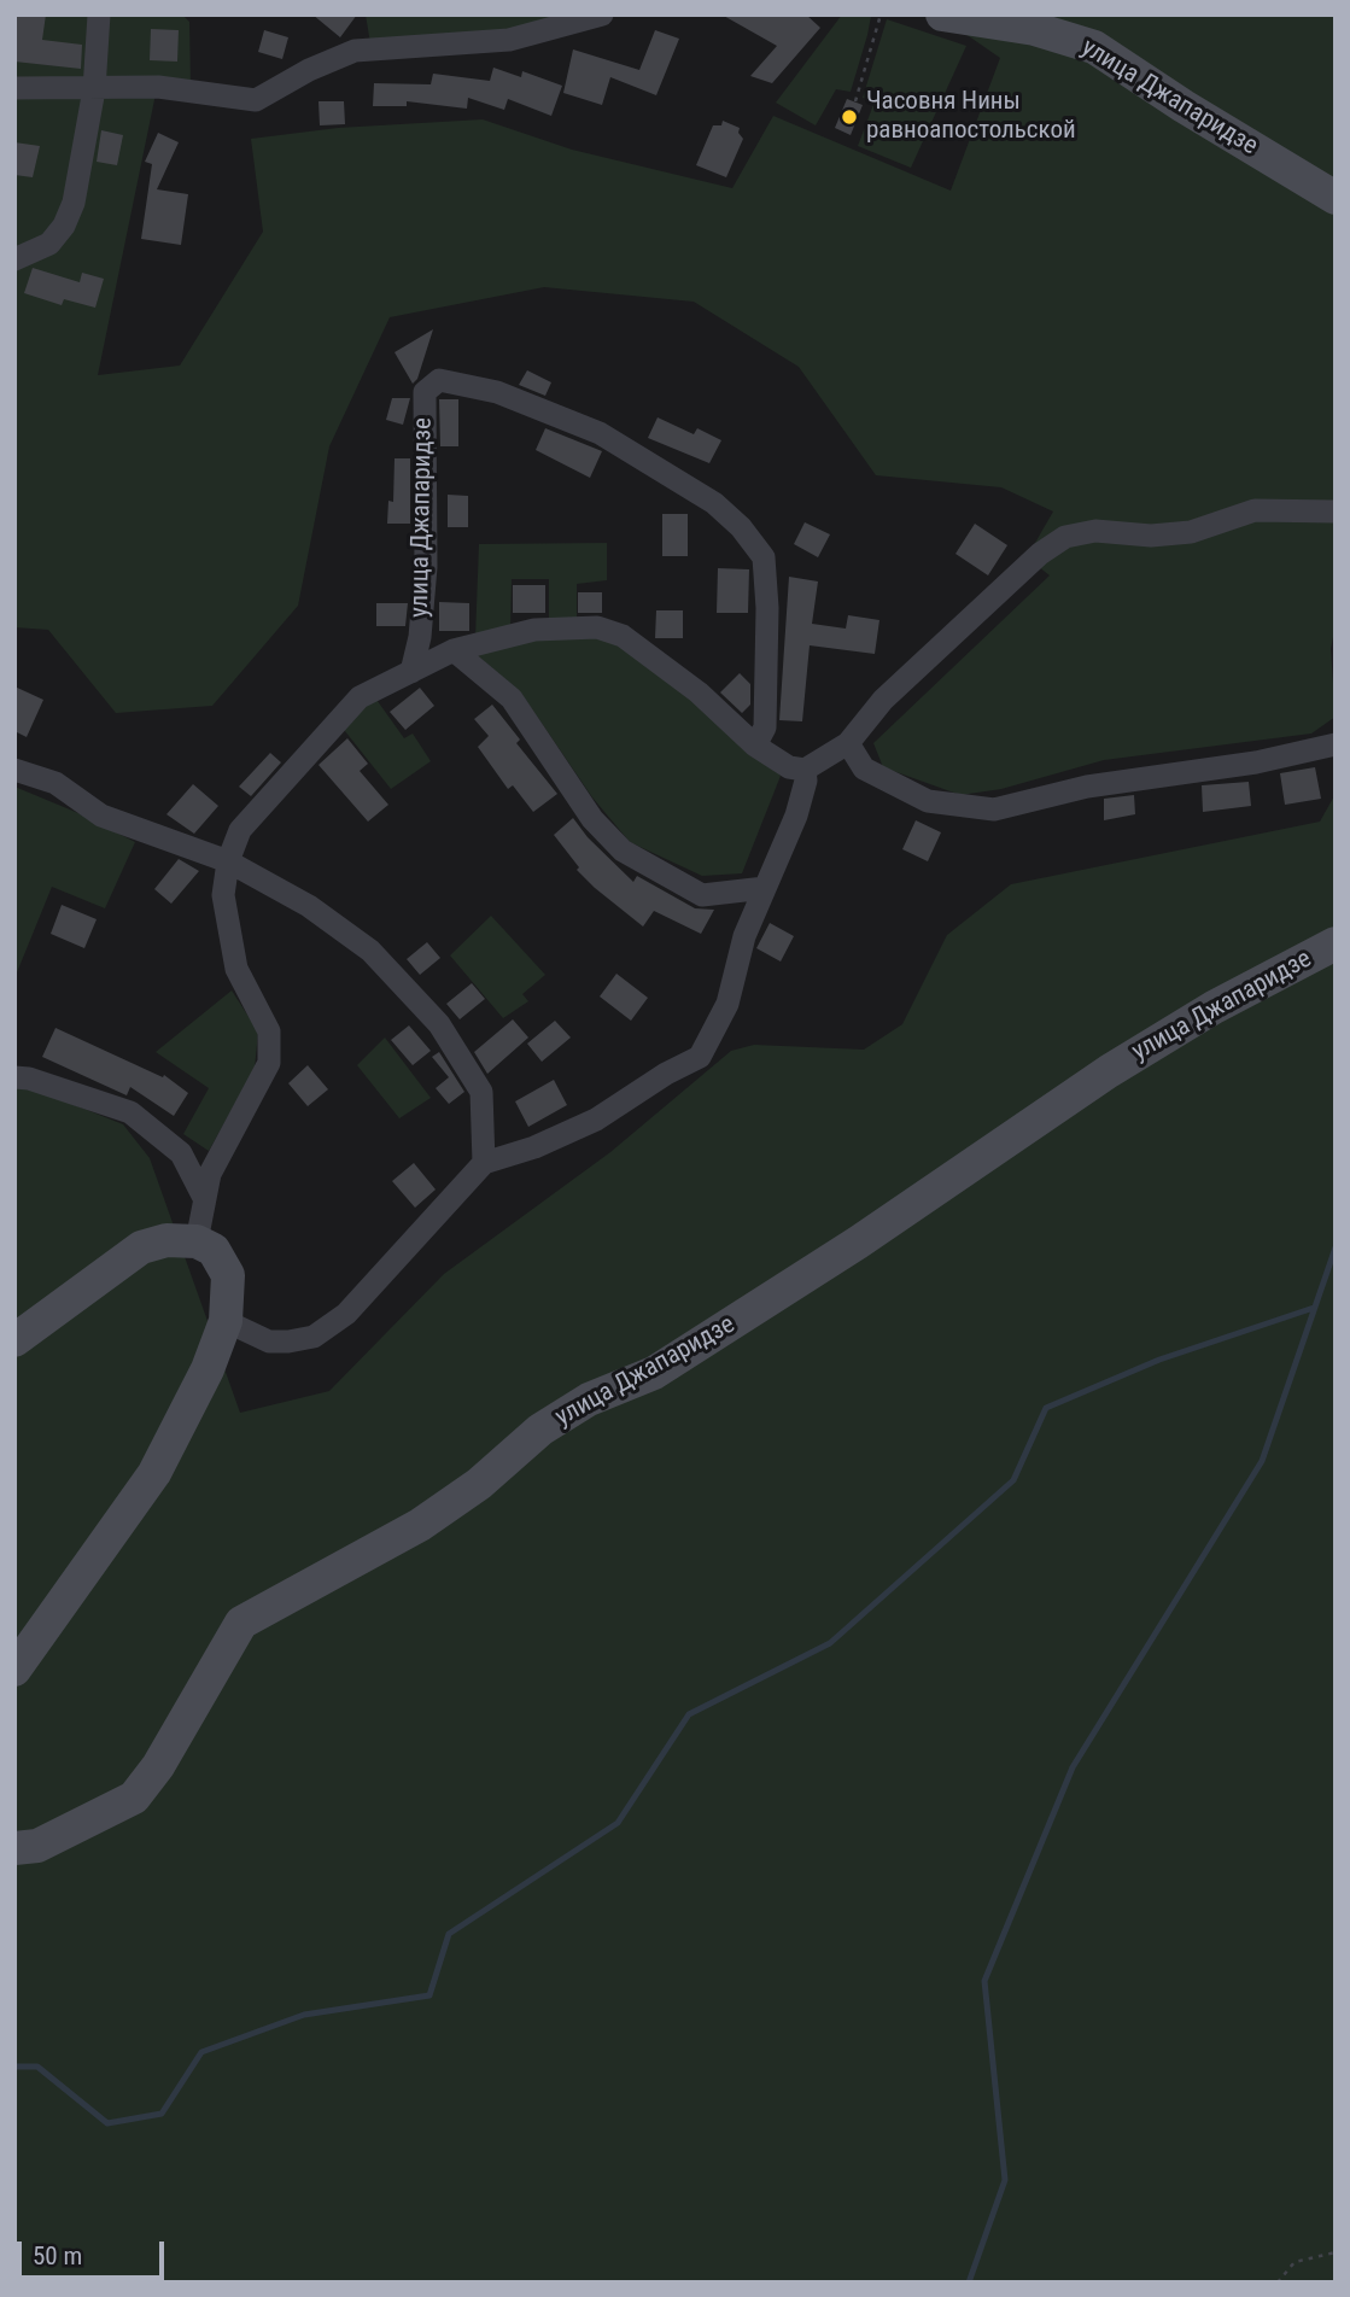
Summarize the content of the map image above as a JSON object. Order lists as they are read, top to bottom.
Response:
{
  "streets": {
    "street": ["улица Джапаридзе"]
  },
  "places": ["Часовня Нины равноапостольской"],
  "scale_bar": "50 m"
}
